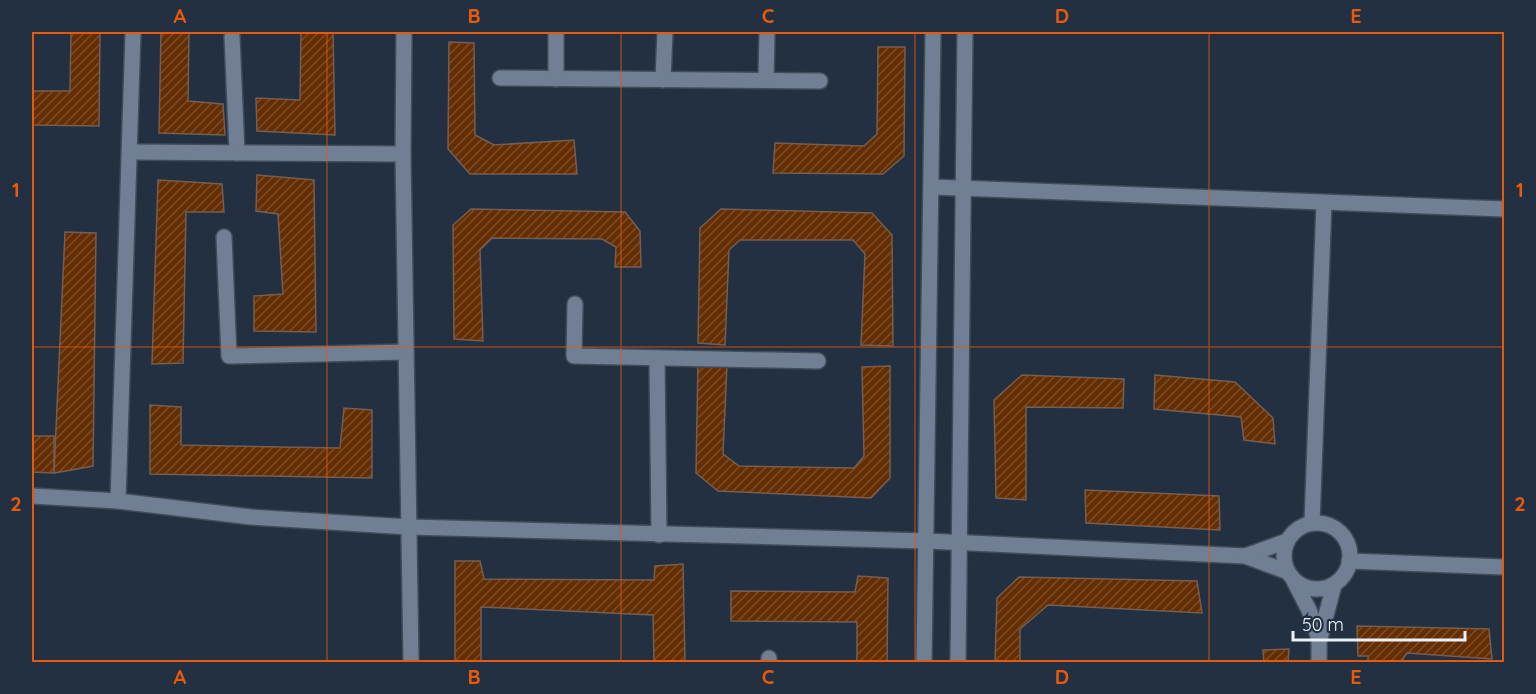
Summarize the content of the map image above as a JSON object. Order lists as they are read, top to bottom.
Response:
{
  "scale_bar": "50 m",
  "grid": {
    "columns": [
      "A",
      "B",
      "C",
      "D",
      "E"
    ],
    "rows": ["1", "2"]
  }
}
